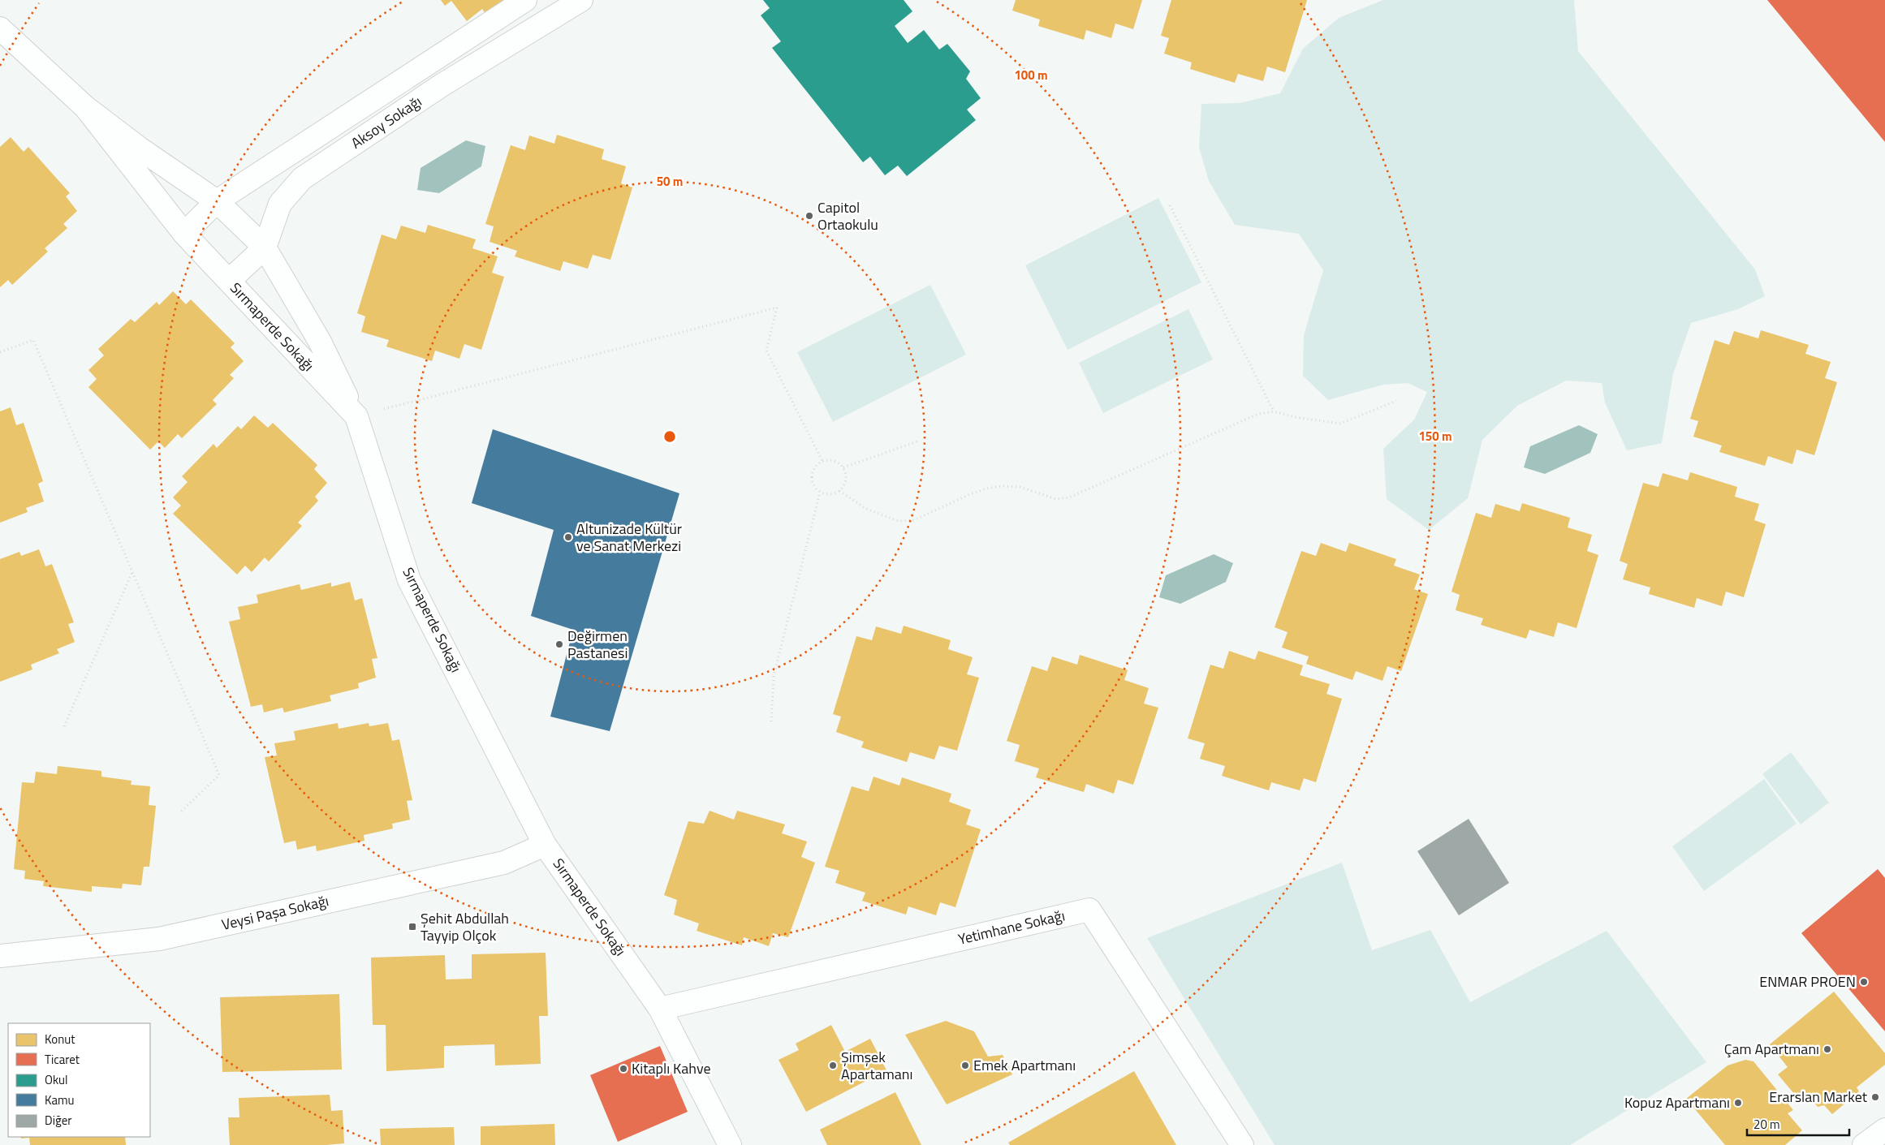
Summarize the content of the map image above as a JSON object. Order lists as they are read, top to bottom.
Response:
{
  "streets": {
    "street": [
      "Aksoy Sokağı",
      "Sırmaperde Sokağı",
      "Veysi Paşa Sokağı",
      "Yetimhane Sokağı"
    ]
  },
  "crossings": [
    ["Aksoy Sokağı", "Sırmaperde Sokağı"],
    ["Sırmaperde Sokağı", "Veysi Paşa Sokağı"],
    ["Sırmaperde Sokağı", "Yetimhane Sokağı"]
  ],
  "places": {
    "other": [
      "Capitol Ortaokulu",
      "Altunizade Kültür ve Sanat Merkezi",
      "Değirmen Pastanesi",
      "ENMAR PROEN",
      "Çam Apartmanı",
      "Şimşek Apartamanı",
      "Emek Apartmanı",
      "Kitaplı Kahve",
      "Erarslan Market",
      "Kopuz Apartmanı"
    ],
    "transit": ["Şehit Abdullah Tayyip Olçok"]
  },
  "legend": [
    "Konut",
    "Ticaret",
    "Okul",
    "Kamu",
    "Diğer"
  ],
  "scale_bar": "20 m",
  "rings": ["100 m", "50 m", "150 m"]
}
